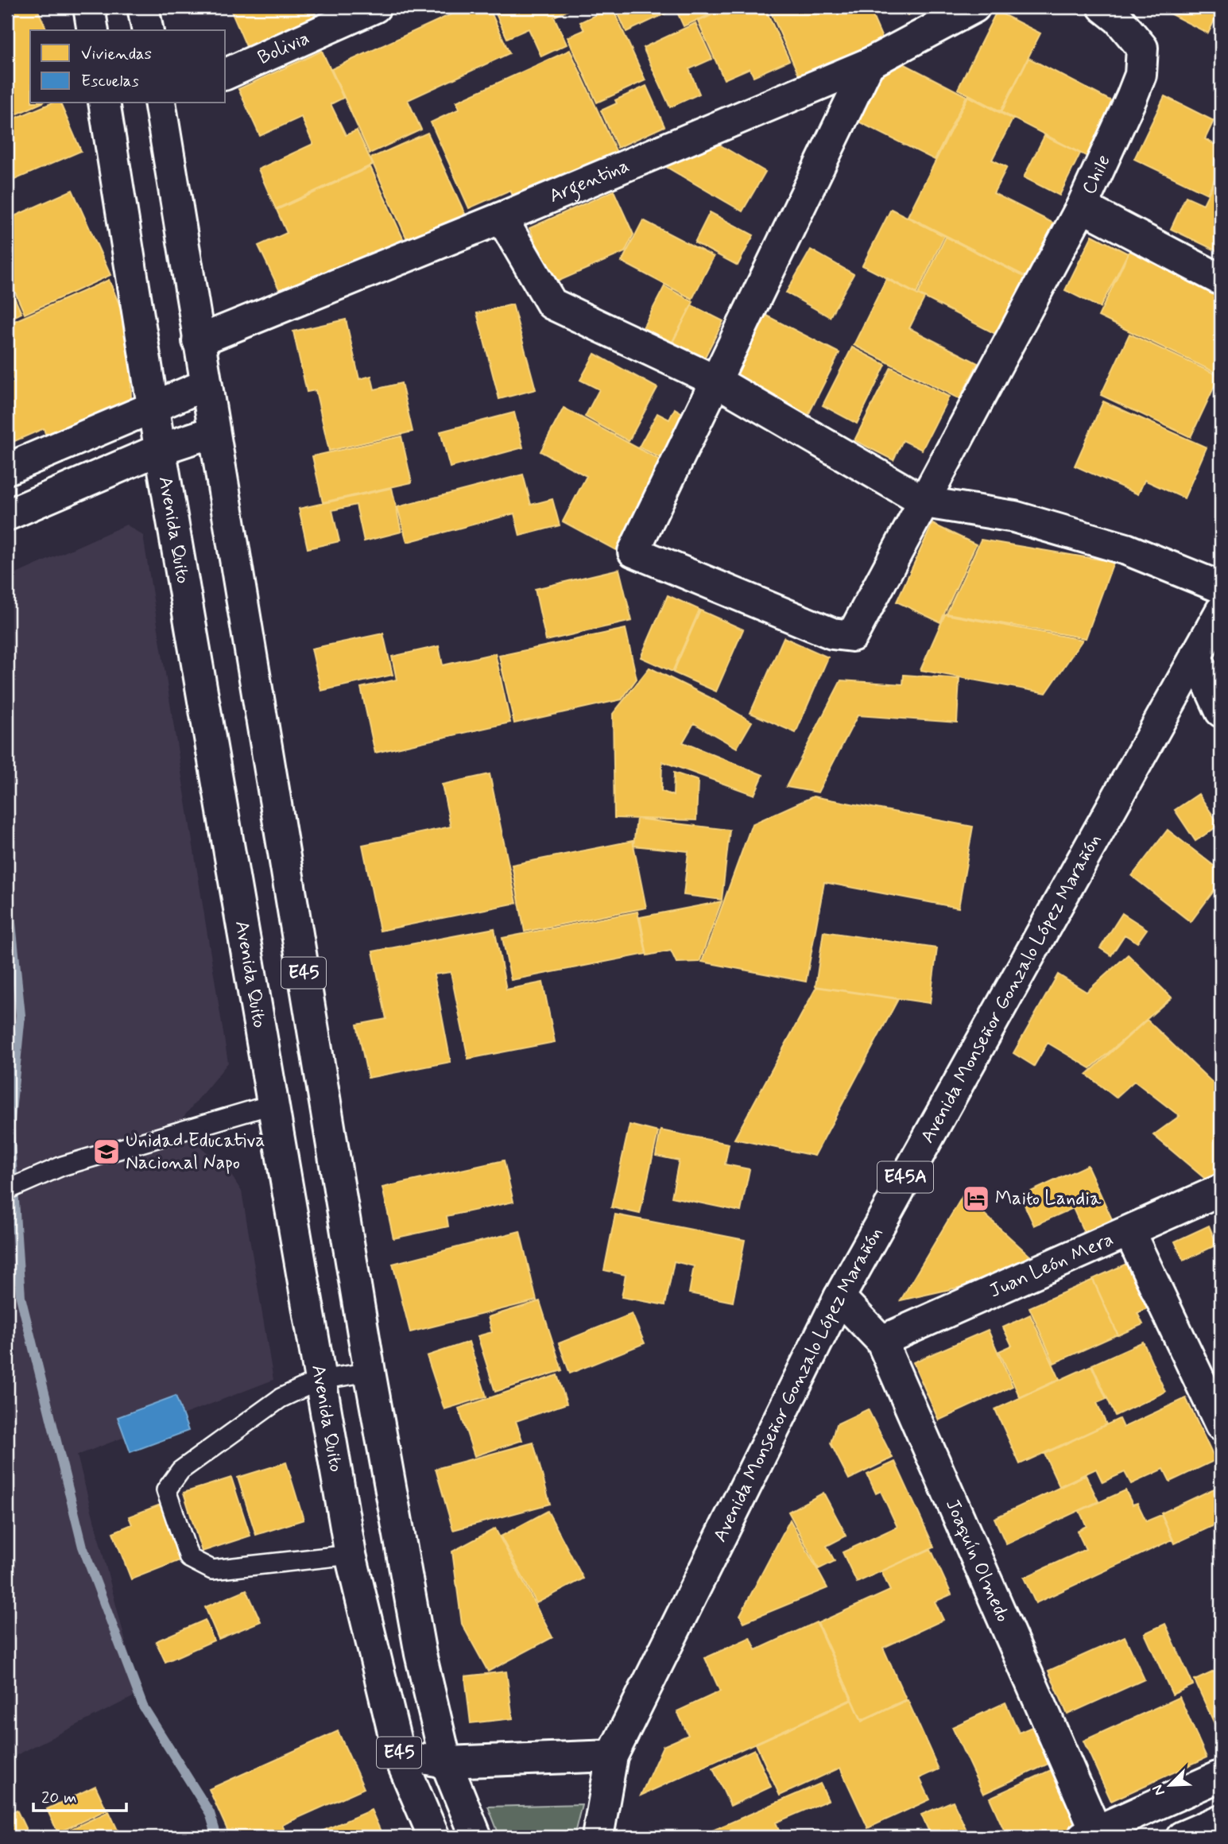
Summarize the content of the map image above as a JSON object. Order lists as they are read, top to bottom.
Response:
{
  "streets": {
    "main road": [
      "Bolivia",
      "Chile",
      "Argentina",
      "Avenida Quito",
      "E45",
      "Avenida Monseñor Gonzalo López Marañón",
      "E45A",
      "Juan León Mera",
      "Joaquín Olmedo"
    ]
  },
  "crossings": [
    ["Argentina", "E45"],
    ["Avenida Monseñor Gonzalo López Marañón", "E45A"],
    ["Avenida Monseñor Gonzalo López Marañón", "Joaquín Olmedo"],
    ["Juan León Mera", "Joaquín Olmedo"]
  ],
  "places": {
    "school or university": ["Unidad Educativa Nacional Napo"],
    "hotel": ["Maito Landia"]
  },
  "legend": ["Viviendas", "Escuelas"],
  "scale_bar": "20 m",
  "north": "bottom left"
}
